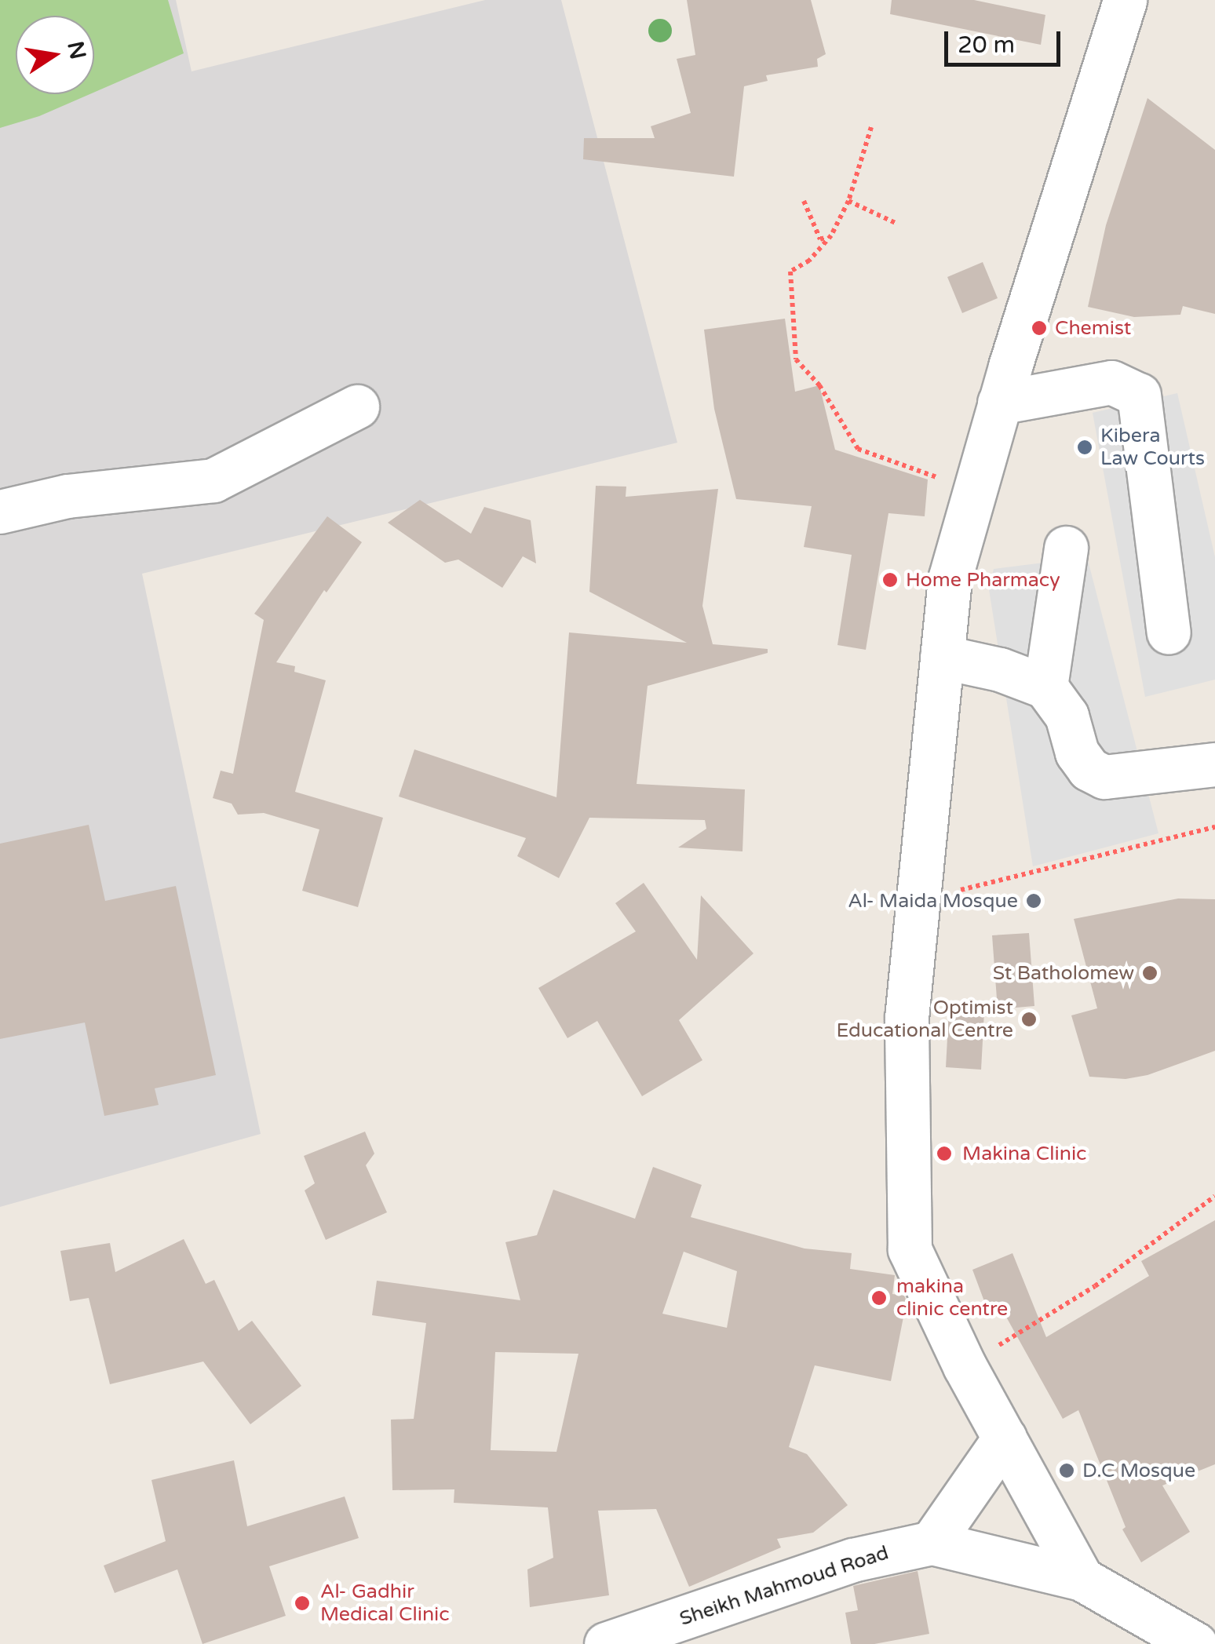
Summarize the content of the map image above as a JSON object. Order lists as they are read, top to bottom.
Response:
{
  "streets": {
    "street": ["Sheikh Mahmoud Road"]
  },
  "places": [
    "Chemist",
    "Kibera Law Courts",
    "Home Pharmacy",
    "Al- Maida Mosque",
    "St Batholomew",
    "Optimist Educational Centre",
    "Makina Clinic",
    "makina clinic centre",
    "D.C Mosque",
    "Al- Gadhir Medical Clinic"
  ],
  "scale_bar": "20 m",
  "north": "right"
}
